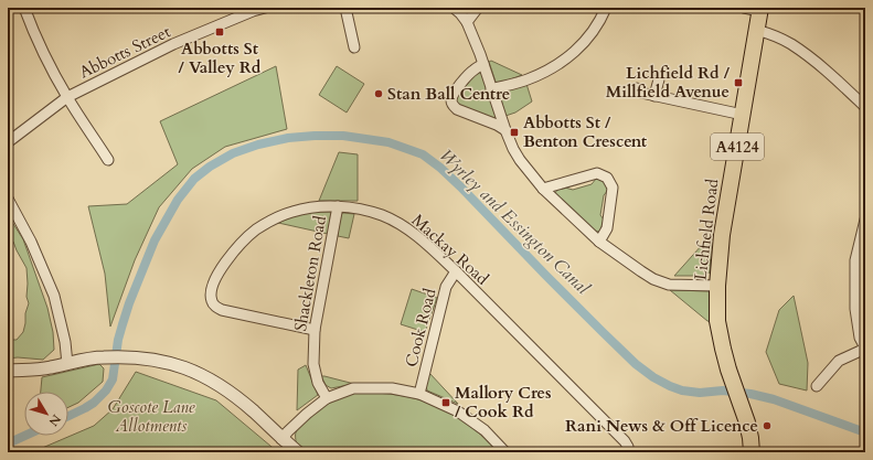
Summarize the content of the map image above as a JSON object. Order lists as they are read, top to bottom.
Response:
{
  "streets": {
    "main road": ["A4124", "Lichfield Road"],
    "street": [
      "Abbotts Street",
      "Mackay Road",
      "Shackleton Road",
      "Cook Road"
    ]
  },
  "crossings": [
    ["Mackay Road", "Shackleton Road"],
    ["Mackay Road", "Cook Road"]
  ],
  "water": ["Wyrley and Essington Canal"],
  "parks": ["Goscote Lane Allotments"],
  "places": {
    "transit": [
      "Abbotts St / Valley Rd",
      "Lichfield Rd / Millfield Avenue",
      "Abbotts St / Benton Crescent",
      "Mallory Cres / Cook Rd"
    ],
    "other": ["Stan Ball Centre", "Rani News & Off Licence"]
  },
  "north": "bottom right"
}
